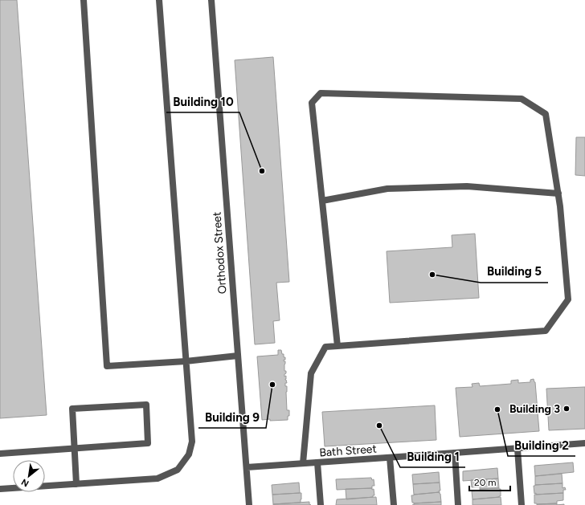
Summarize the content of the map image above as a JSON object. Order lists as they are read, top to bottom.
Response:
{
  "streets": {
    "street": ["Orthodox Street", "Bath Street"]
  },
  "crossings": [
    ["Orthodox Street", "Bath Street"]
  ],
  "places": [
    "Building 10",
    "Building 5",
    "Building 9",
    "Building 3",
    "Building 2",
    "Building 1"
  ],
  "scale_bar": "20 m",
  "north": "bottom left"
}
